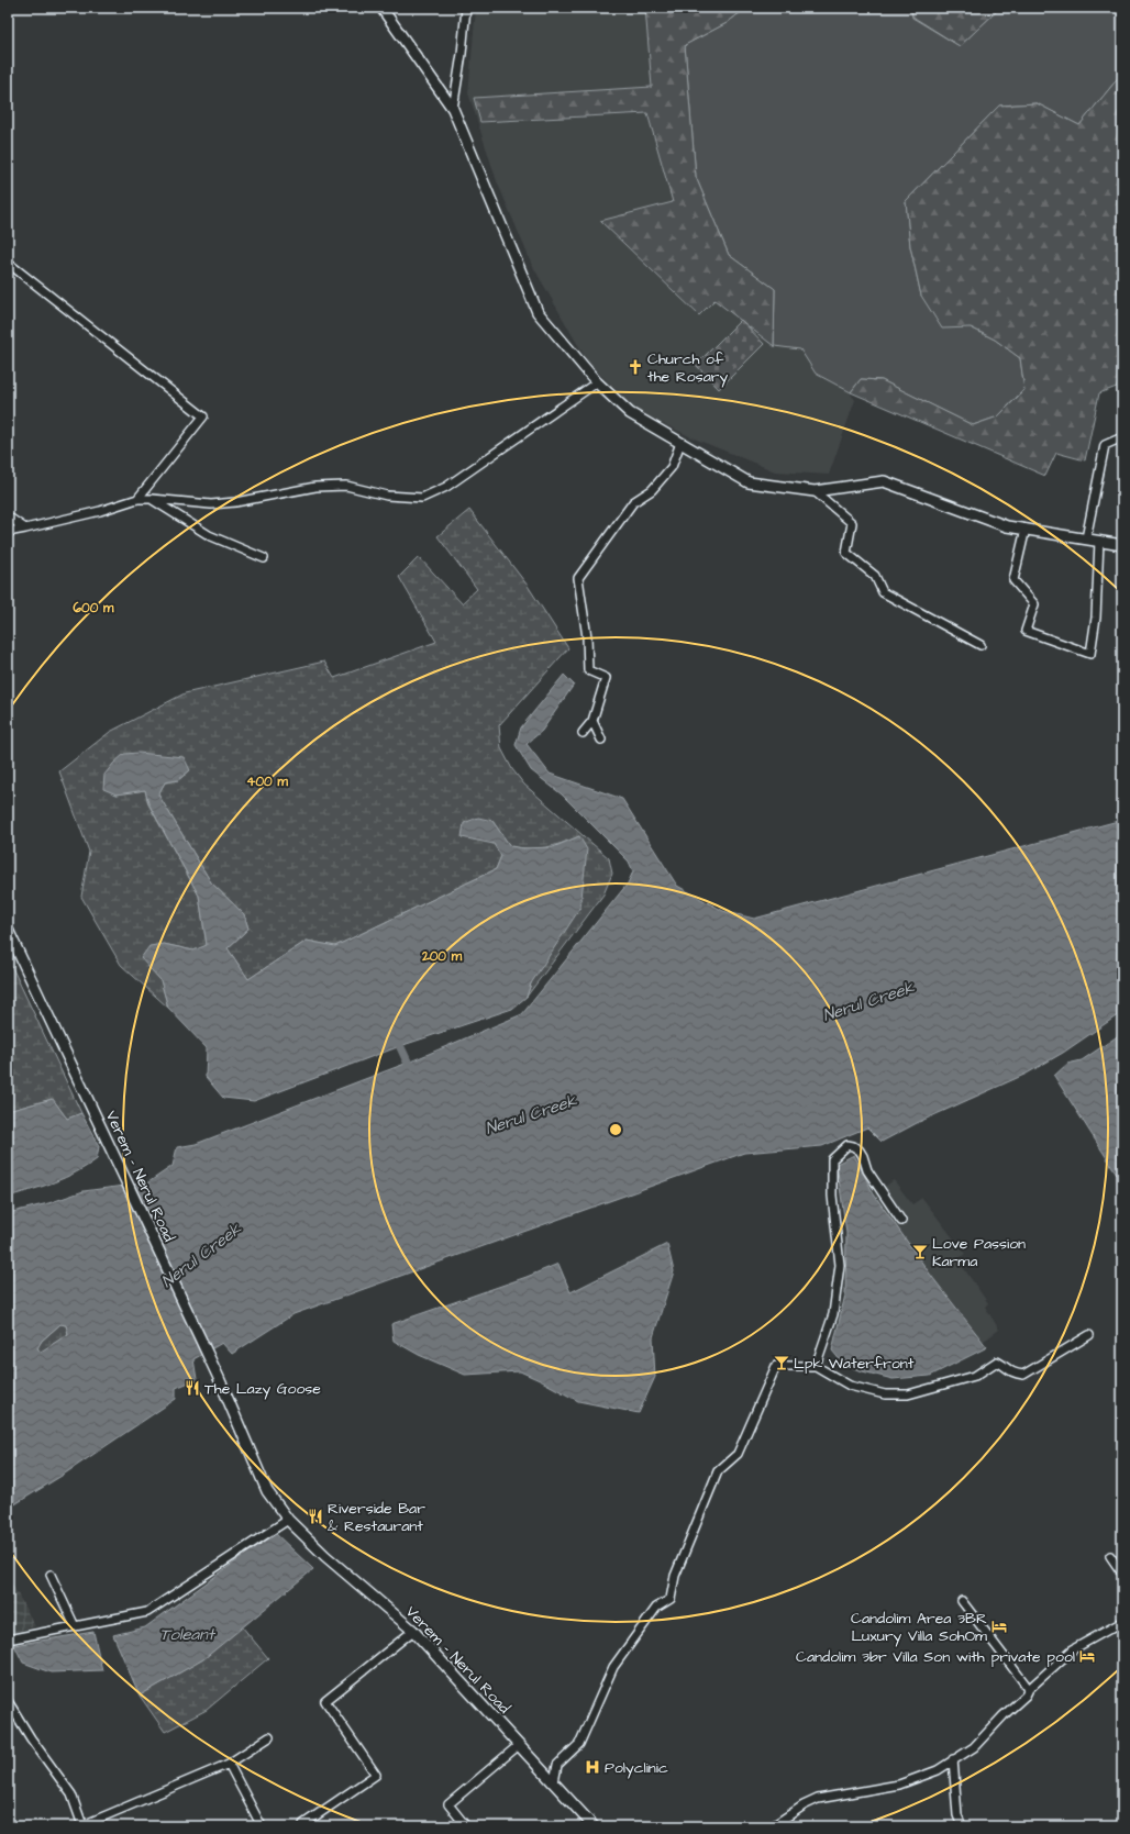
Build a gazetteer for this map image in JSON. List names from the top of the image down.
{
  "streets": {
    "main road": ["Verem - Nerul Road"]
  },
  "water": ["Nerul Creek", "Toleant"],
  "places": {
    "church": ["Church of the Rosary"],
    "bar": ["Love Passion Karma", "Lpk Waterfront"],
    "restaurant": ["The Lazy Goose", "Riverside Bar & Restaurant"],
    "hotel": ["Candolim Area 3BR Luxury Villa SohOm", "Candolim 3br Villa Son with private pool"],
    "hospital": ["Polyclinic"]
  },
  "rings": ["600 m", "400 m", "200 m"]
}
